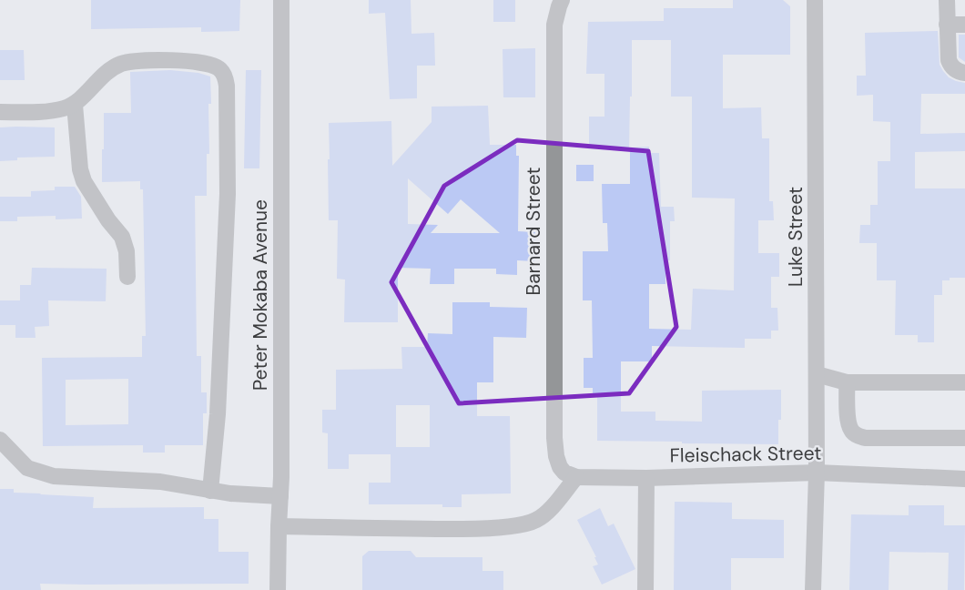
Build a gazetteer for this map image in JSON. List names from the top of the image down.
{
  "streets": {
    "street": [
      "Barnard Street",
      "Luke Street",
      "Peter Mokaba Avenue",
      "Fleischack Street"
    ]
  },
  "crossings": [
    ["Barnard Street", "Fleischack Street"],
    ["Luke Street", "Fleischack Street"]
  ]
}
